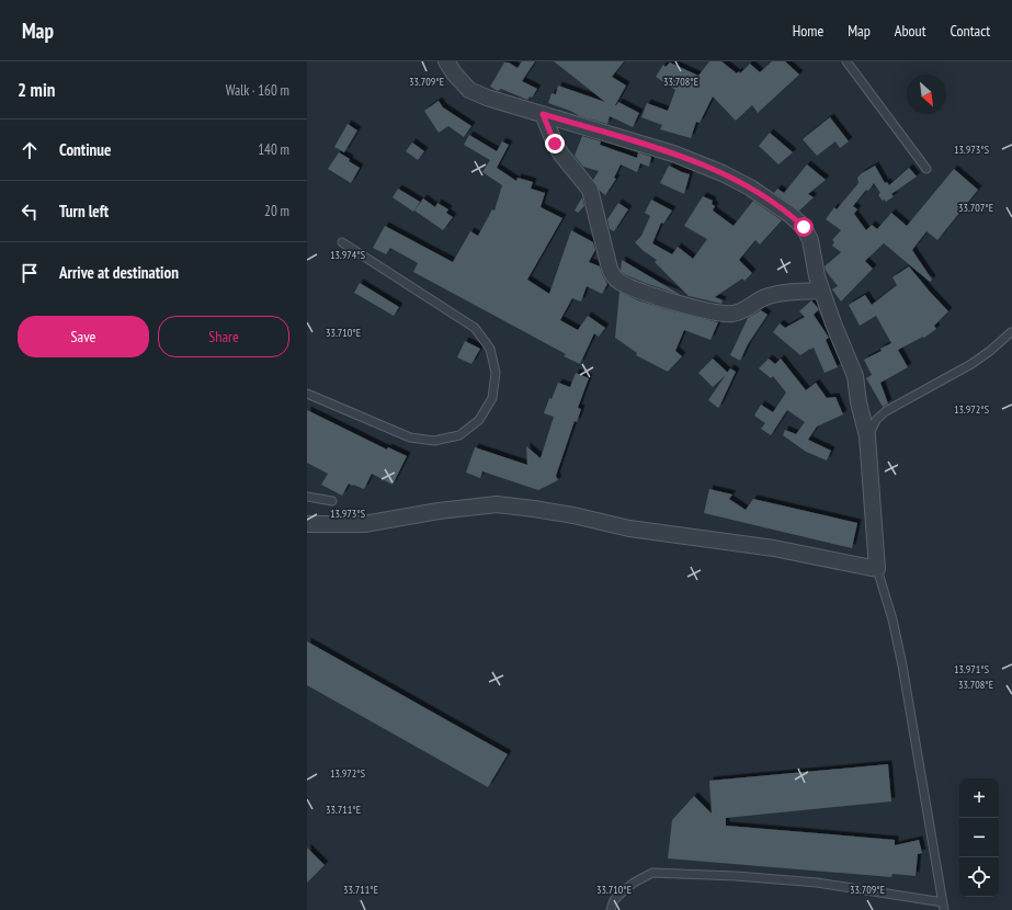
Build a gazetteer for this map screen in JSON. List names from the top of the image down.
{
  "north": "bottom right",
  "page": {
    "header": "Map",
    "nav": [
      "Home",
      "Map",
      "About",
      "Contact"
    ],
    "heading": ["2 min", "Walk · 160 m"],
    "list": [
      ["Continue", "140 m"],
      ["Turn left", "20 m"],
      "Arrive at destination"
    ],
    "buttons": ["Save", "Share"],
    "map_buttons": ["+", "−"]
  },
  "coordinates": [
    "33.709°E",
    "33.708°E",
    "13.973°S",
    "33.707°E",
    "13.974°S",
    "33.710°E",
    "13.972°S",
    "13.971°S",
    "33.711°E"
  ]
}
